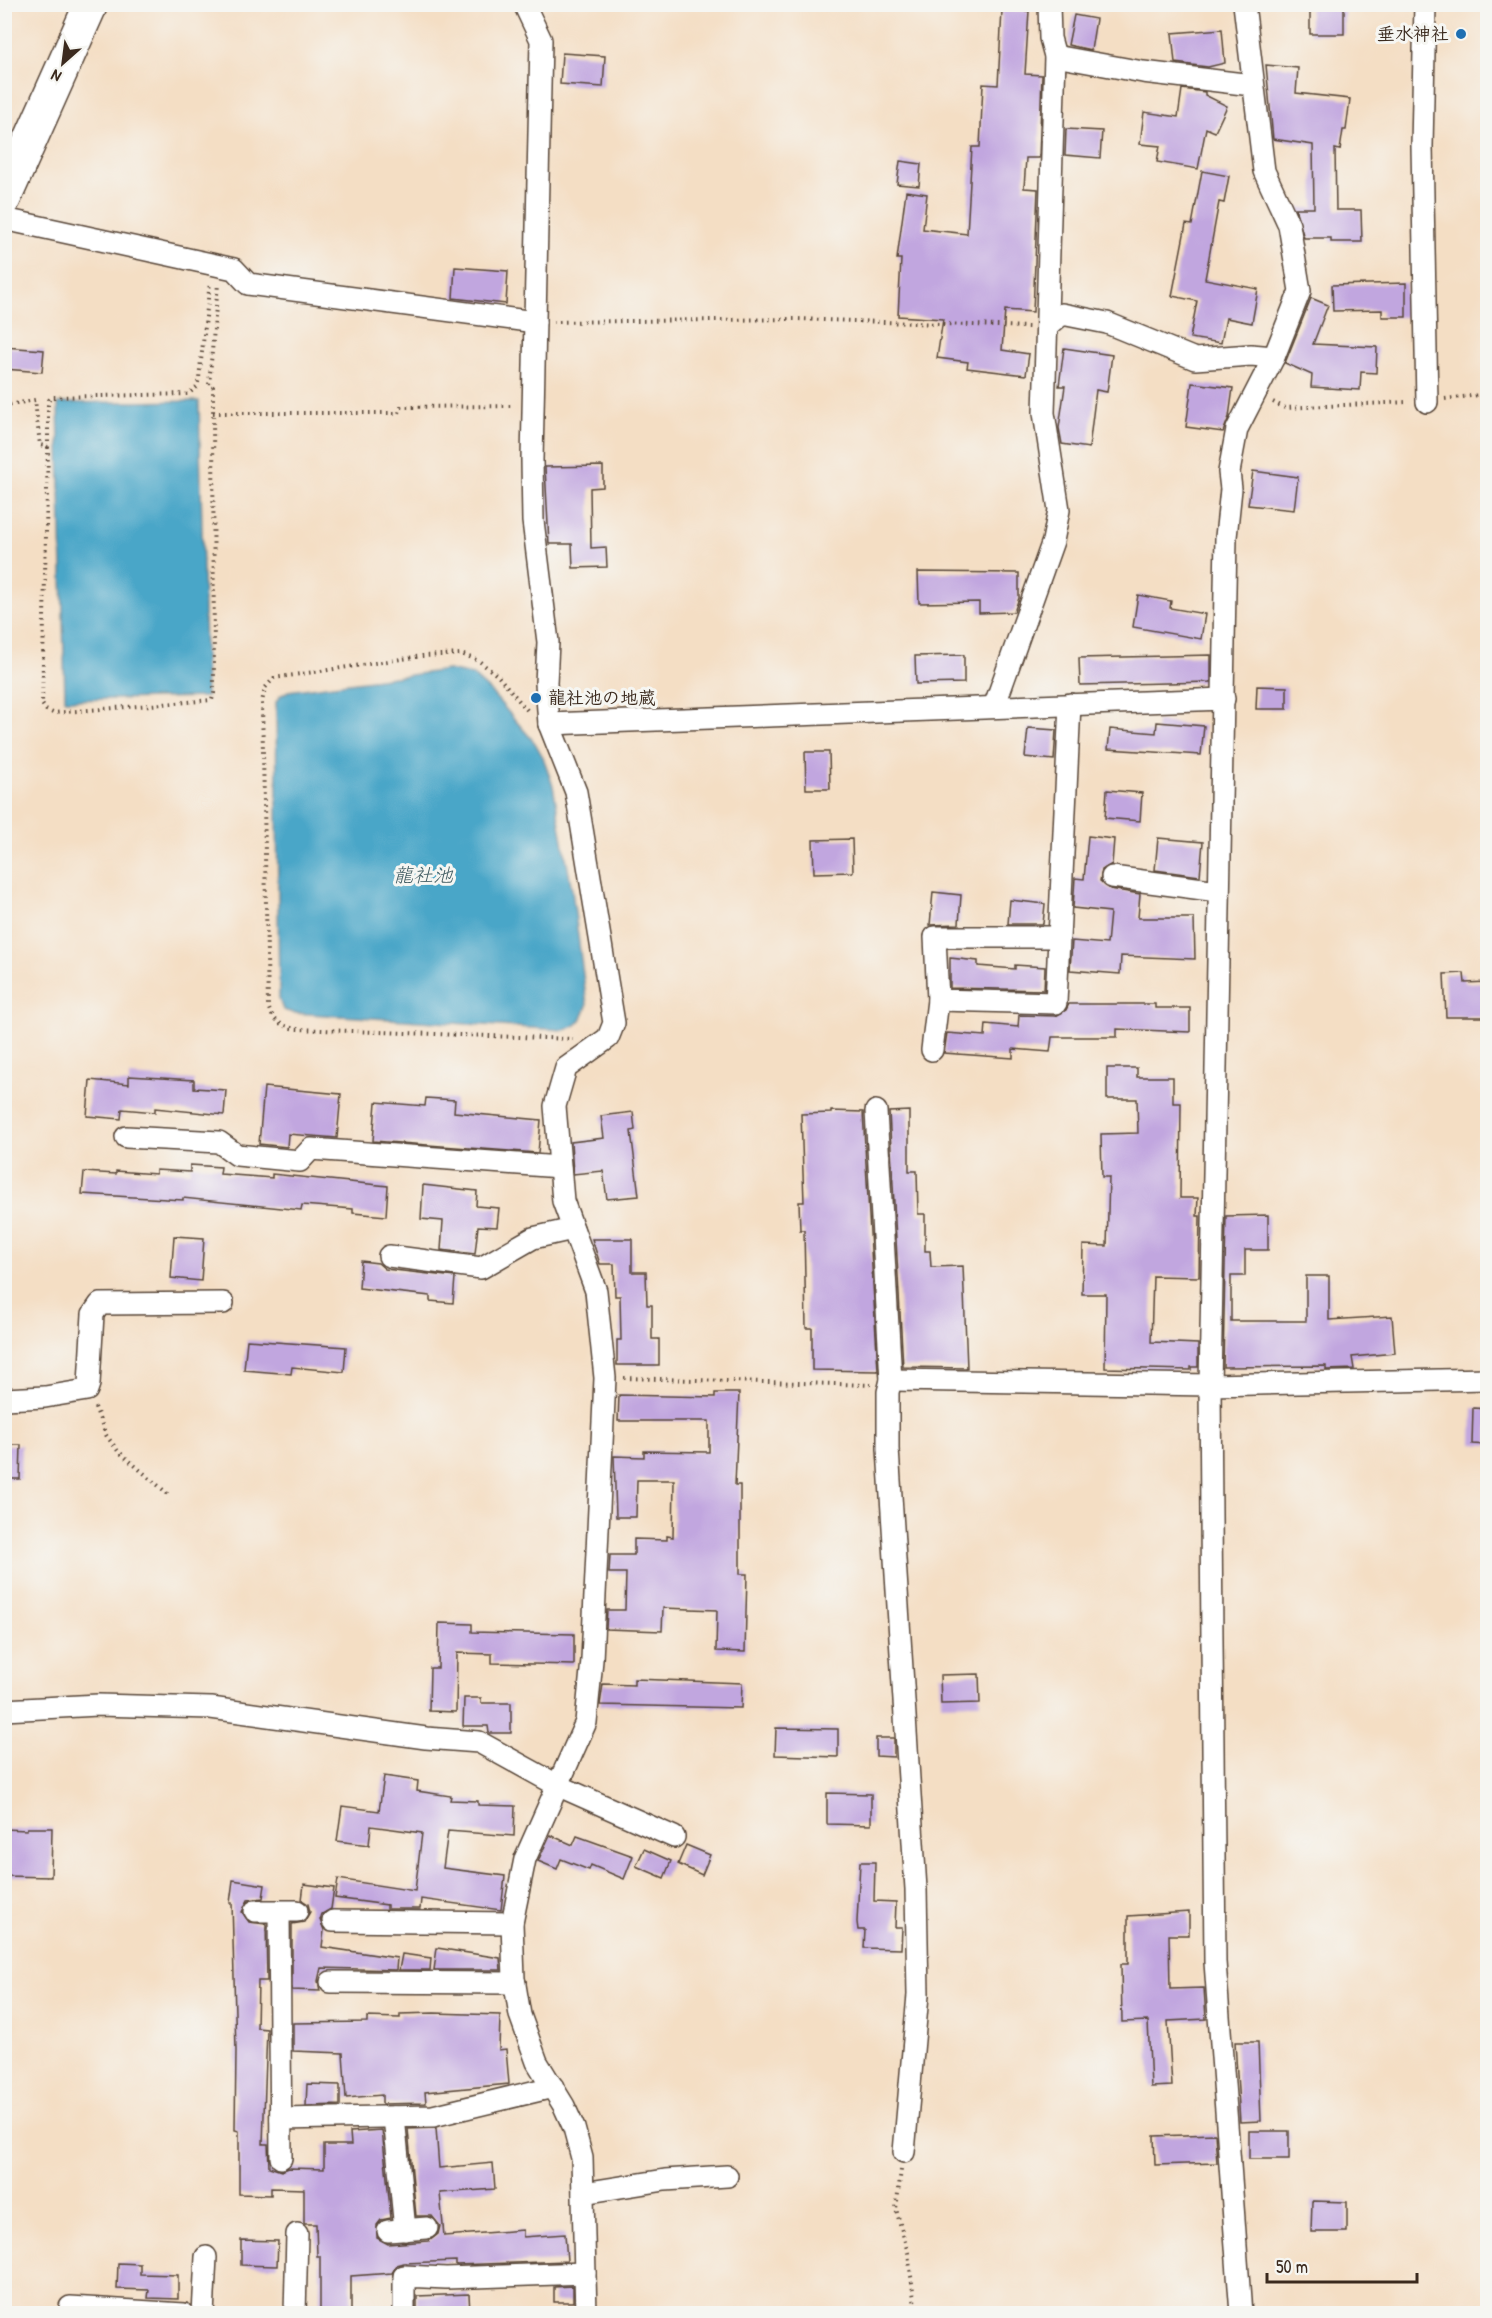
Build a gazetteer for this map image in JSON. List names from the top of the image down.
{
  "water": ["龍社池"],
  "places": ["垂水神社", "龍社池の地蔵"],
  "scale_bar": "50 m",
  "north": "bottom left"
}
